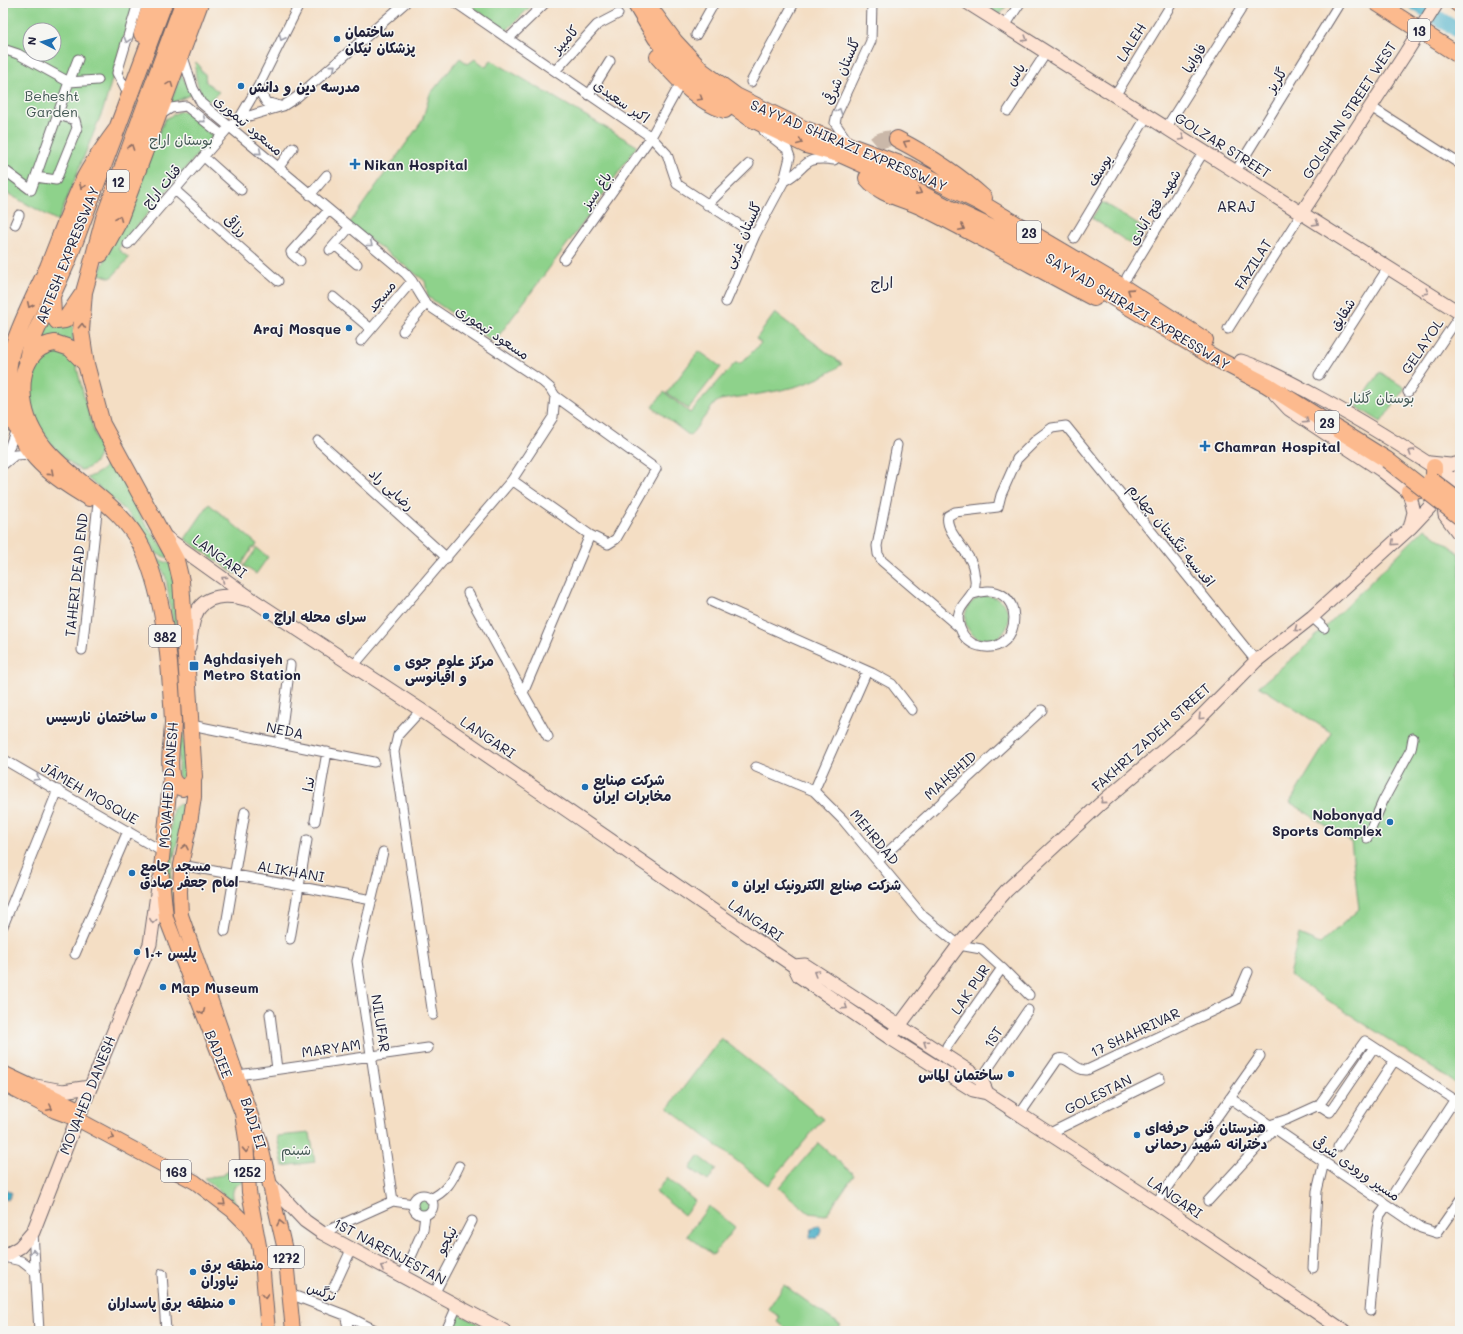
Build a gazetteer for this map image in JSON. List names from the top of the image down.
{
  "streets": {
    "highway": [
      "13",
      "SAYYAD SHIRAZI EXPRESSWAY",
      "12",
      "23",
      "ARTESH EXPRESSWAY",
      "382",
      "MOVAHED DANESH"
    ],
    "main road": [
      "GOLSHAN STREET WEST",
      "GOLZAR STREET",
      "LANGARI",
      "FAKHRI ZADEH STREET",
      "BADIEE",
      "BADI EI",
      "163",
      "1252",
      "1ST NARENJESTAN",
      "1272"
    ],
    "street": [
      "کامبیز",
      "LALEH",
      "فاوانیا",
      "گلستان شرقی",
      "یاس",
      "گلریز",
      "اکبر سعیدی",
      "مسعود تیموری",
      "یوسف",
      "قنات اراج",
      "باغ سبز",
      "شهید فتح آبادی",
      "رزاقی",
      "گلستان غربی",
      "FAZILAT",
      "مسجد",
      "شقایق",
      "GELAYOL",
      "رضایی راد",
      "اقدسیه تنگستان چهارم",
      "TAHERI DEAD END",
      "NEDA",
      "MAHSHID",
      "ندا",
      "JĀMEH MOSQUE",
      "MEHRDAD",
      "ALIKHANI",
      "LAK PUR",
      "NILUFAR",
      "17 SHAHRIVAR",
      "1ST",
      "MARYAM",
      "GOLESTAN",
      "مسیر ورودی شرقی",
      "نیکجو",
      "نرگس"
    ]
  },
  "crossings": [
    ["کامبیز", "اکبر سعیدی"],
    ["LALEH", "GOLZAR STREET"],
    ["فاوانیا", "GOLZAR STREET"],
    ["گلستان شرقی", "SAYYAD SHIRAZI EXPRESSWAY"],
    ["یاس", "GOLZAR STREET"],
    ["گلریز", "GOLZAR STREET"],
    ["اکبر سعیدی", "باغ سبز"],
    ["اکبر سعیدی", "گلستان غربی"],
    ["GOLSHAN STREET WEST", "GOLZAR STREET"],
    ["GOLSHAN STREET WEST", "FAZILAT"],
    ["مسعود تیموری", "قنات اراج"],
    ["مسعود تیموری", "مسجد"],
    ["GOLZAR STREET", "یوسف"],
    ["GOLZAR STREET", "شهید فتح آبادی"],
    ["GOLZAR STREET", "FAZILAT"],
    ["GOLZAR STREET", "شقایق"],
    ["GOLZAR STREET", "GELAYOL"],
    ["قنات اراج", "رزاقی"],
    ["ARTESH EXPRESSWAY", "MOVAHED DANESH"],
    ["اقدسیه تنگستان چهارم", "FAKHRI ZADEH STREET"],
    ["LANGARI", "FAKHRI ZADEH STREET"],
    ["LANGARI", "MOVAHED DANESH"],
    ["LANGARI", "17 SHAHRIVAR"],
    ["LANGARI", "1ST"],
    ["LANGARI", "GOLESTAN"],
    ["NEDA", "ندا"],
    ["NEDA", "MOVAHED DANESH"],
    ["FAKHRI ZADEH STREET", "MEHRDAD"],
    ["FAKHRI ZADEH STREET", "LAK PUR"],
    ["MAHSHID", "MEHRDAD"],
    ["MOVAHED DANESH", "JĀMEH MOSQUE"],
    ["MOVAHED DANESH", "ALIKHANI"],
    ["MOVAHED DANESH", "BADIEE"],
    ["MOVAHED DANESH", "BADI EI"],
    ["MOVAHED DANESH", "163"],
    ["MEHRDAD", "LAK PUR"],
    ["ALIKHANI", "NILUFAR"],
    ["NILUFAR", "MARYAM"],
    ["MARYAM", "BADI EI"],
    ["BADIEE", "163"],
    ["BADIEE", "1272"],
    ["BADI EI", "1ST NARENJESTAN"],
    ["BADI EI", "1272"],
    ["163", "1272"],
    ["نیکجو", "1ST NARENJESTAN"],
    ["1ST NARENJESTAN", "1272"],
    ["1272", "نرگس"]
  ],
  "one_way": [
    "گلستان شرقی",
    "GOLZAR STREET",
    "FAKHRI ZADEH STREET",
    "BADIEE"
  ],
  "districts": ["ARAJ", "اراج"],
  "parks": [
    "Behesht Garden",
    "بوستان اراج",
    "بوستان گلنار",
    "شبنم"
  ],
  "places": {
    "other": [
      "ساختمان پزشکان نیکان",
      "مدرسه دین و دانش",
      "Araj Mosque",
      "سرای محله اراج",
      "مرکز علوم جوی و اقیانوسی",
      "ساختمان نارسیس",
      "شرکت صنایع مخابرات ایران",
      "Nobonyad Sports Complex",
      "مسجد جامع امام جعفر صادق",
      "شرکت صنایع الکترونیک ایران",
      "پلیس +۱۰",
      "Map Museum",
      "ساختمان الماس",
      "هنرستان فنی حرفه‌ای دخترانه شهید رحمانی",
      "منطقه برق نیاوران",
      "منطقه برق پاسداران"
    ],
    "health": ["Nikan Hospital", "Chamran Hospital"],
    "transit": ["Aghdasiyeh Metro Station"]
  },
  "north": "left"
}
